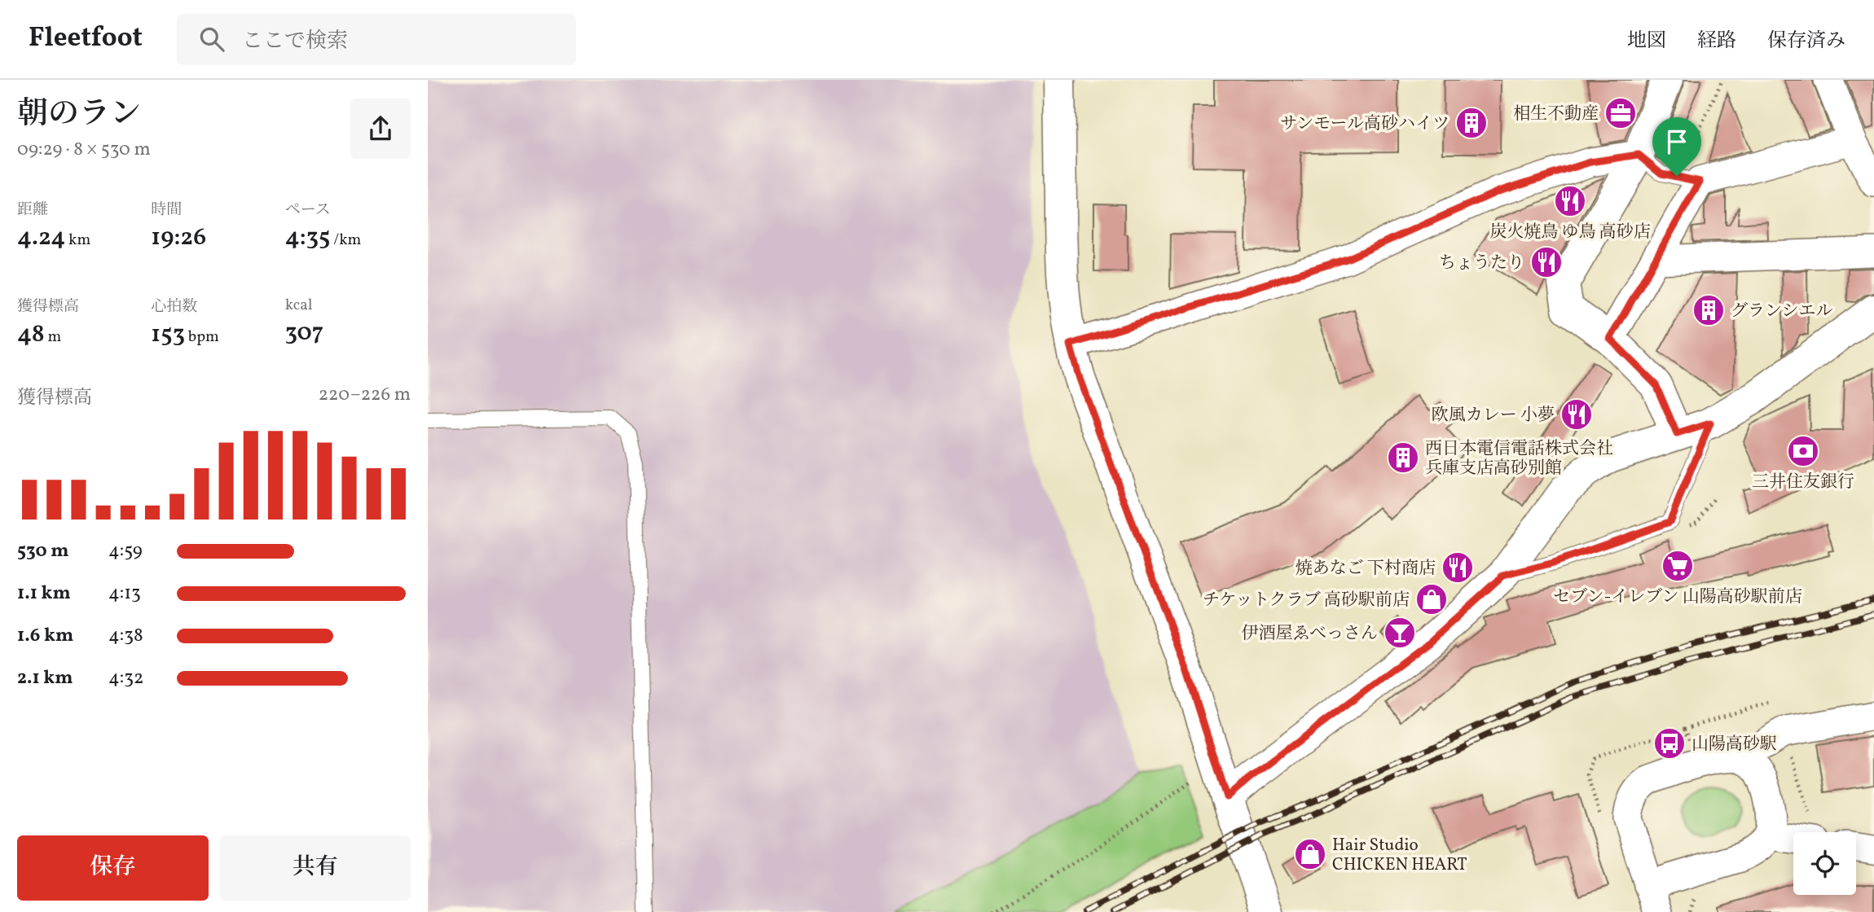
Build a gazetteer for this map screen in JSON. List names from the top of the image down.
{
  "places": {
    "office": ["相生不動産"],
    "building": ["サンモール高砂ハイツ", "グランシエル", "西日本電信電話株式会社 兵庫支店高砂別館"],
    "restaurant": [
      "炭火焼鳥 ゆ鳥 高砂店",
      "ちょうたり",
      "欧風カレー 小夢",
      "焼あなご 下村商店"
    ],
    "bank": ["三井住友銀行"],
    "supermarket": ["セブン-イレブン 山陽高砂駅前店"],
    "shop": ["チケットクラブ 高砂駅前店", "Hair Studio CHICKEN HEART"],
    "bar": ["伊酒屋ゑべっさん"],
    "bus stop": ["山陽高砂駅"]
  },
  "page": {
    "header": "Fleetfoot",
    "search": "ここで検索",
    "nav": ["地図", "経路", "保存済み"],
    "heading": ["朝のラン", "09:29 · 8 × 530 m"],
    "stats": [
      ["距離", "4.24 km"],
      ["時間", "19:26"],
      ["ペース", "4:35 /km"],
      ["獲得標高", "48 m"],
      ["心拍数", "153 bpm"],
      ["kcal", "307"]
    ],
    "chart": ["獲得標高", "220–226 m"],
    "list": [
      {
        "name": "530 m",
        "note": "4:59"
      },
      {
        "name": "1.1 km",
        "note": "4:13"
      },
      {
        "name": "1.6 km",
        "note": "4:38"
      },
      {
        "name": "2.1 km",
        "note": "4:32"
      }
    ],
    "buttons": ["保存", "共有"]
  }
}
